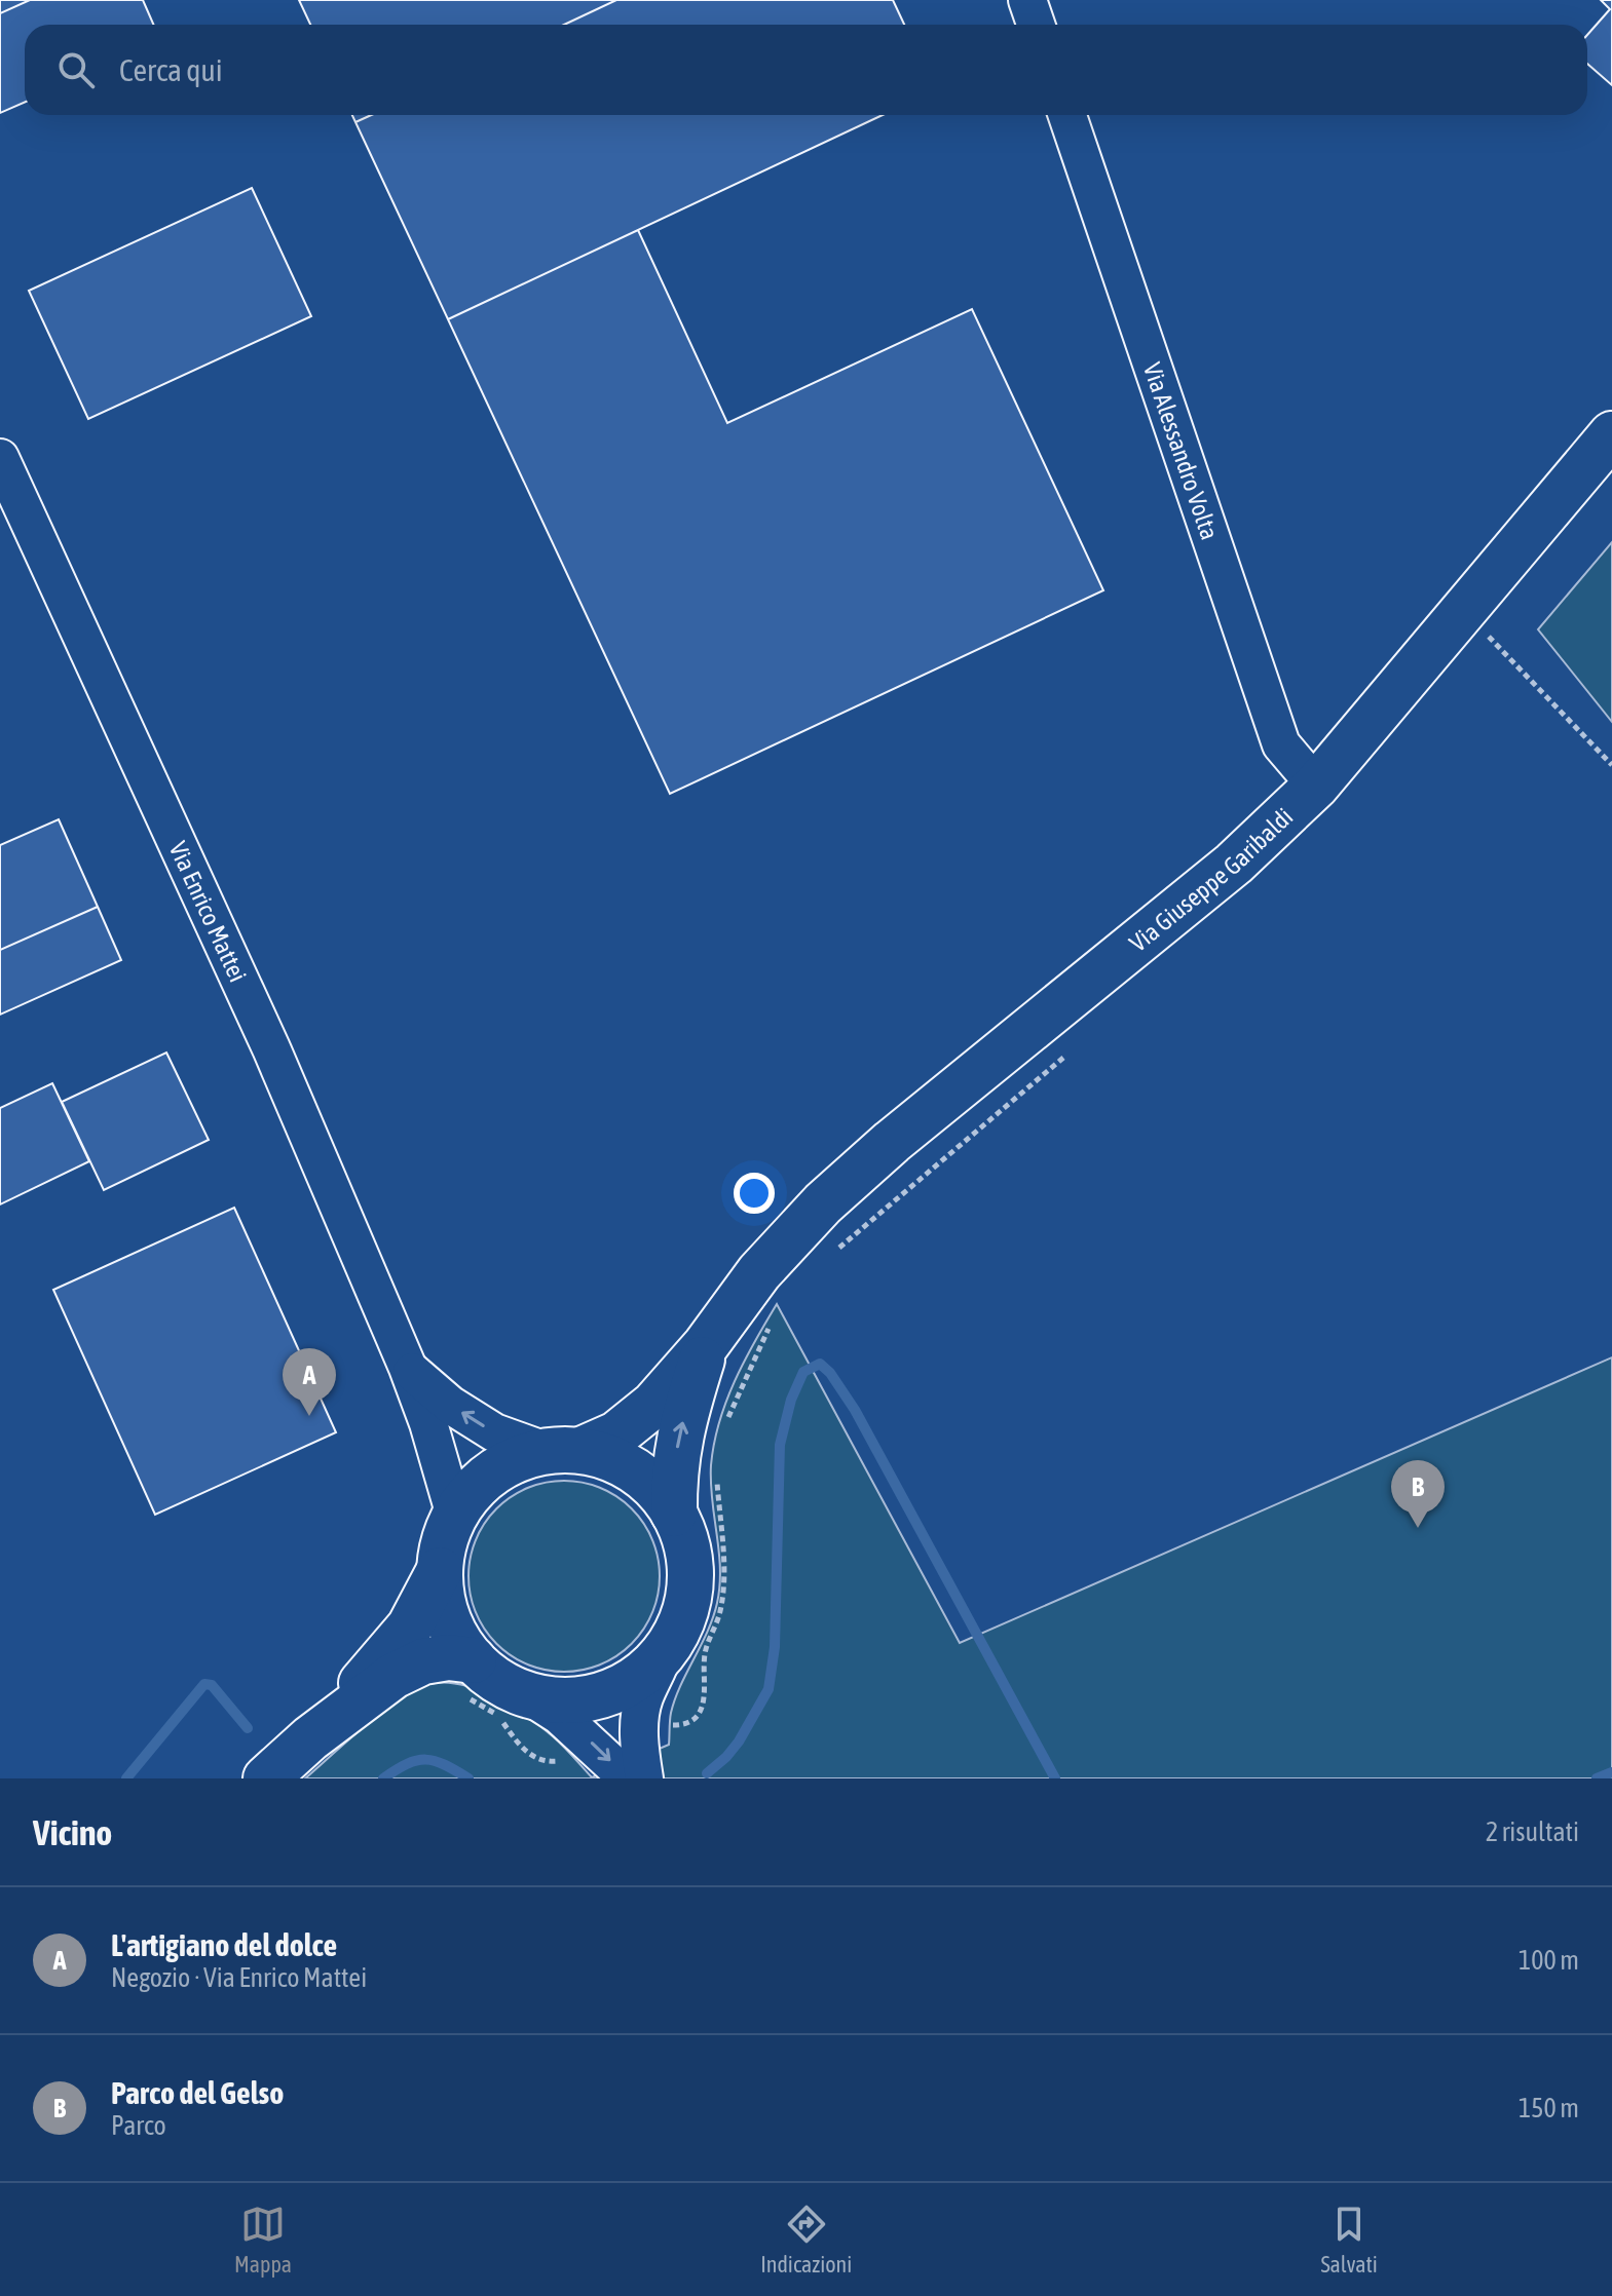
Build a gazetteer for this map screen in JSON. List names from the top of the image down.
{
  "streets": {
    "main road": ["Via Giuseppe Garibaldi"],
    "street": ["Via Alessandro Volta", "Via Enrico Mattei"]
  },
  "crossings": [
    ["Via Alessandro Volta", "Via Giuseppe Garibaldi"]
  ],
  "page": {
    "search": "Cerca qui",
    "pins": ["A", "B"],
    "heading": ["Vicino", "2 risultati"],
    "list": [
      {
        "mark": "A",
        "name": "L'artigiano del dolce",
        "note": "Negozio · Via Enrico Mattei",
        "value": "100 m"
      },
      {
        "mark": "B",
        "name": "Parco del Gelso",
        "note": "Parco",
        "value": "150 m"
      }
    ],
    "nav": ["Mappa", "Indicazioni", "Salvati"]
  }
}
